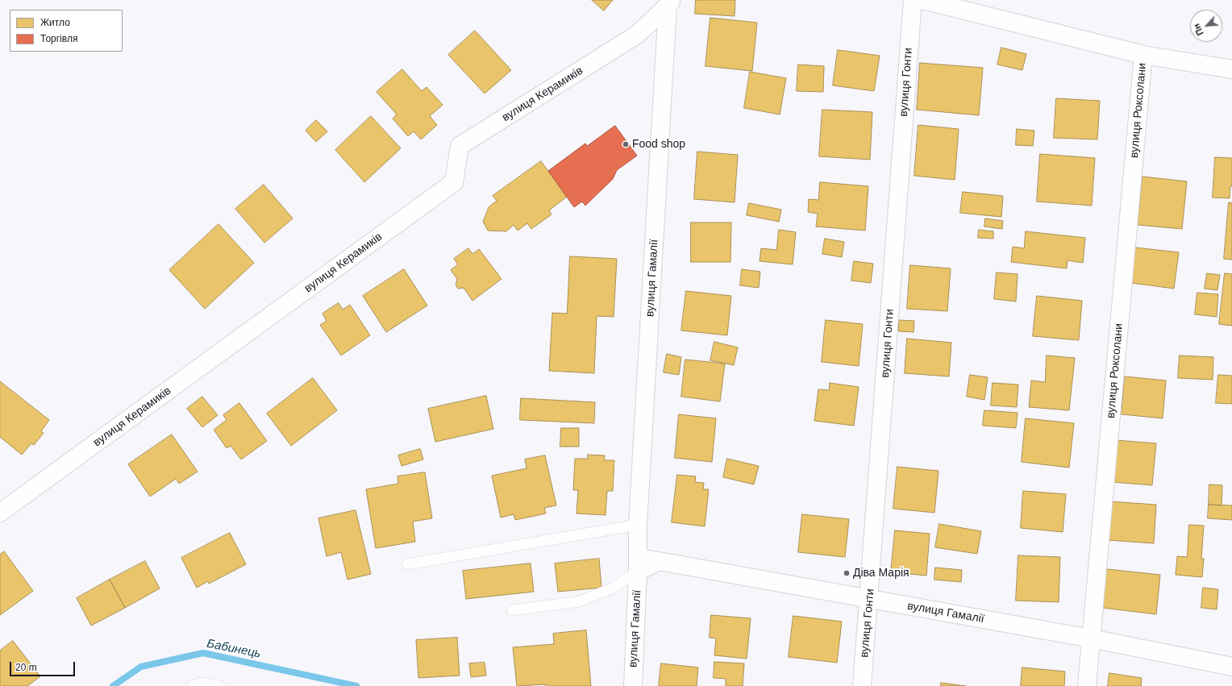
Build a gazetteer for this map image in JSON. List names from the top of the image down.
{
  "streets": {
    "street": [
      "вулиця Гонти",
      "вулиця Керамиків",
      "вулиця Роксолани",
      "вулиця Гамалії"
    ]
  },
  "crossings": [
    ["вулиця Гонти", "вулиця Гамалії"],
    ["вулиця Керамиків", "вулиця Гамалії"],
    ["вулиця Роксолани", "вулиця Гамалії"]
  ],
  "water": ["Бабинець"],
  "places": ["Food shop", "Діва Марія"],
  "legend": ["Житло", "Торгівля"],
  "scale_bar": "20 m",
  "north": "bottom left"
}
